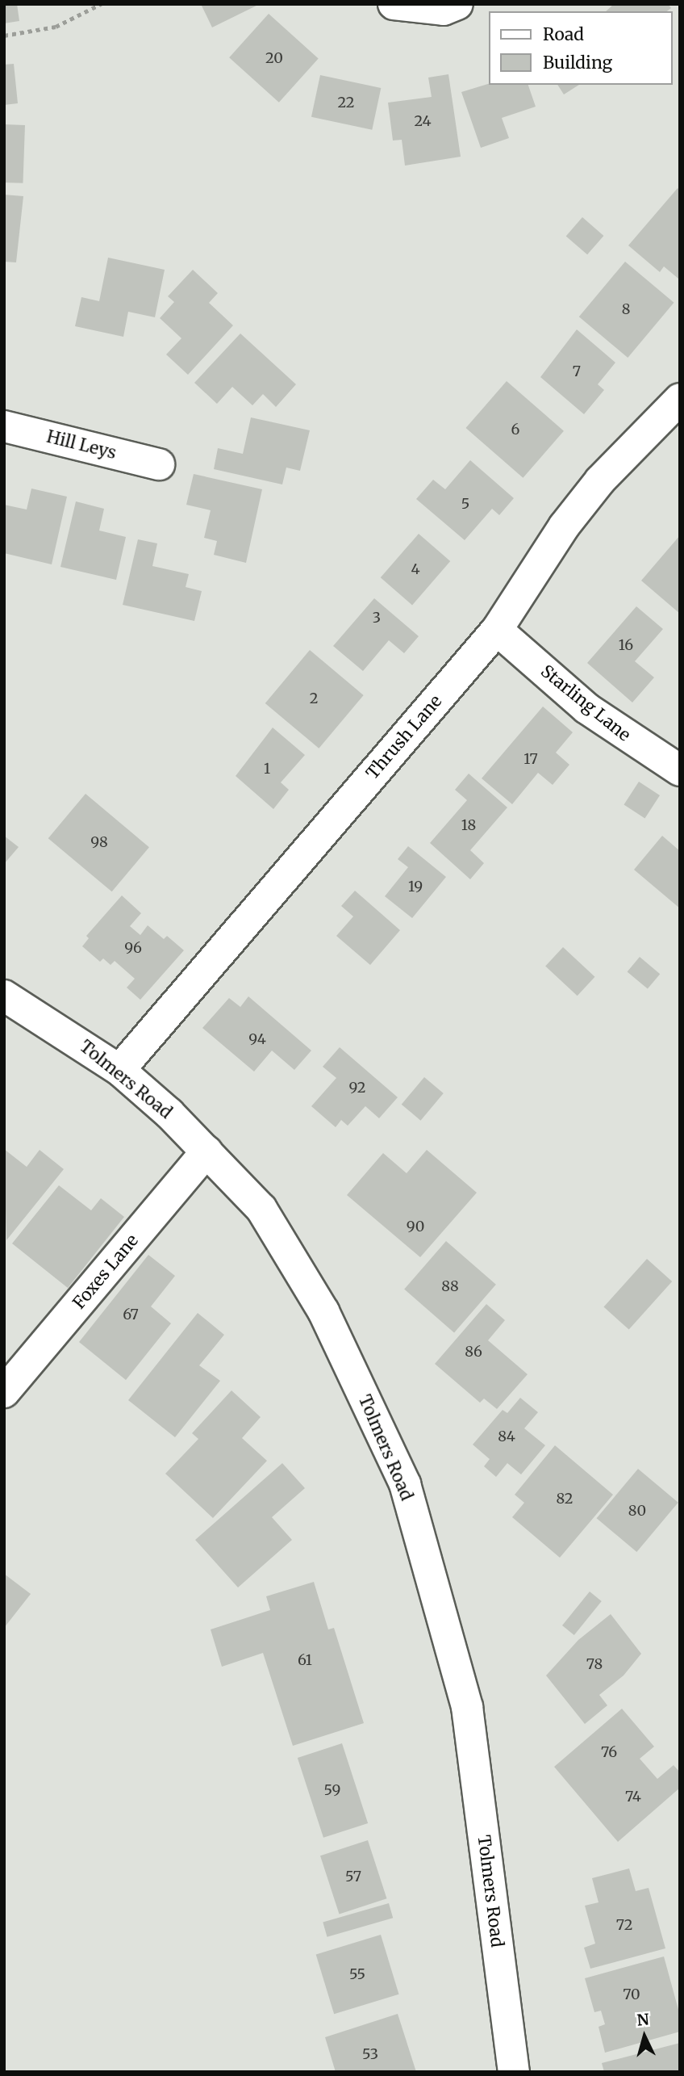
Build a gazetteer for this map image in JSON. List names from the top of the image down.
{
  "streets": {
    "street": [
      "Hill Leys",
      "Starling Lane",
      "Thrush Lane",
      "Tolmers Road",
      "Foxes Lane"
    ]
  },
  "crossings": [
    ["Starling Lane", "Thrush Lane"],
    ["Thrush Lane", "Tolmers Road"],
    ["Tolmers Road", "Foxes Lane"]
  ],
  "house_numbers": [
    "20",
    "22",
    "24",
    "8",
    "7",
    "6",
    "5",
    "4",
    "3",
    "16",
    "2",
    "17",
    "1",
    "18",
    "98",
    "19",
    "96",
    "94",
    "92",
    "90",
    "88",
    "67",
    "86",
    "84",
    "82",
    "80",
    "61",
    "78",
    "76",
    "59",
    "74",
    "57",
    "72",
    "55",
    "70",
    "53"
  ],
  "legend": ["Road", "Building"],
  "north": "top"
}
